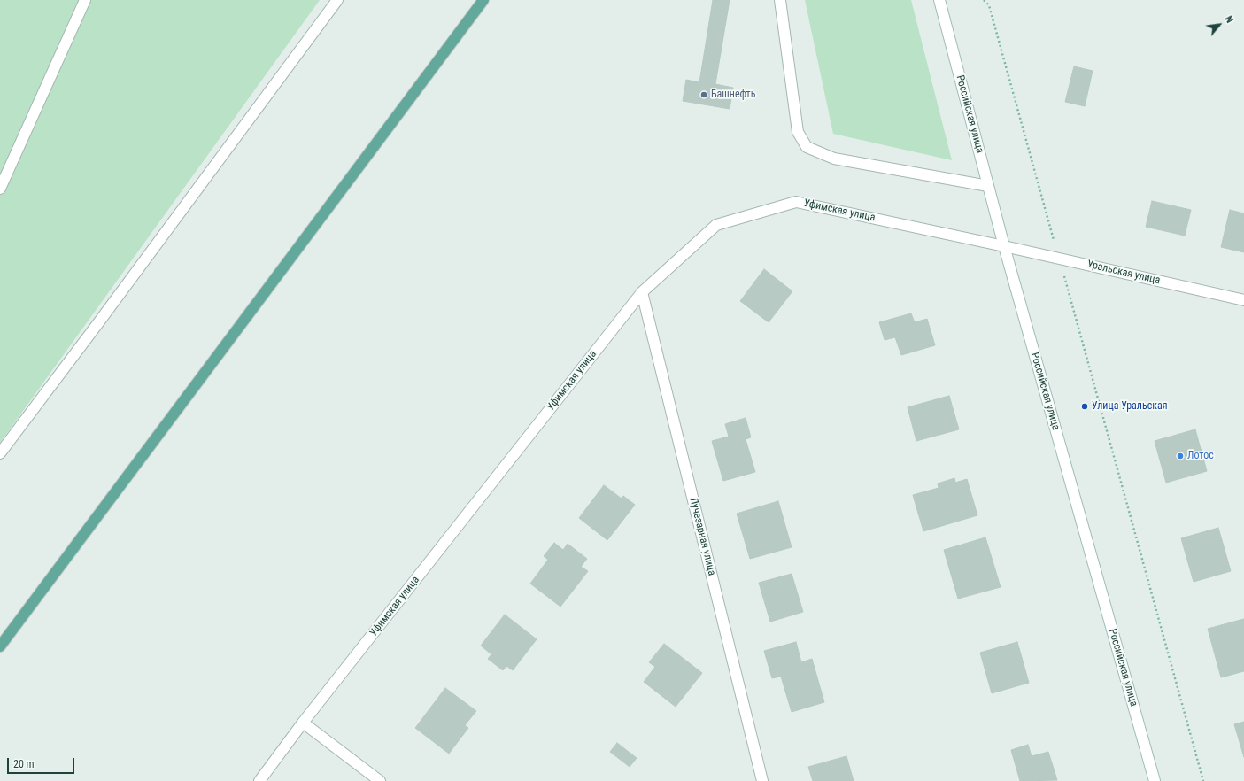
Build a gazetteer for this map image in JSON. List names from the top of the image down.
{
  "streets": {
    "street": [
      "Российская улица",
      "Уфимская улица",
      "Уральская улица",
      "Лучезарная улица"
    ]
  },
  "crossings": [
    ["Российская улица", "Уфимская улица"],
    ["Российская улица", "Уральская улица"],
    ["Уфимская улица", "Уральская улица"],
    ["Уфимская улица", "Лучезарная улица"]
  ],
  "places": ["Башнефть", "Улица Уральская", "Лотос"],
  "scale_bar": "20 m",
  "north": "top right"
}
